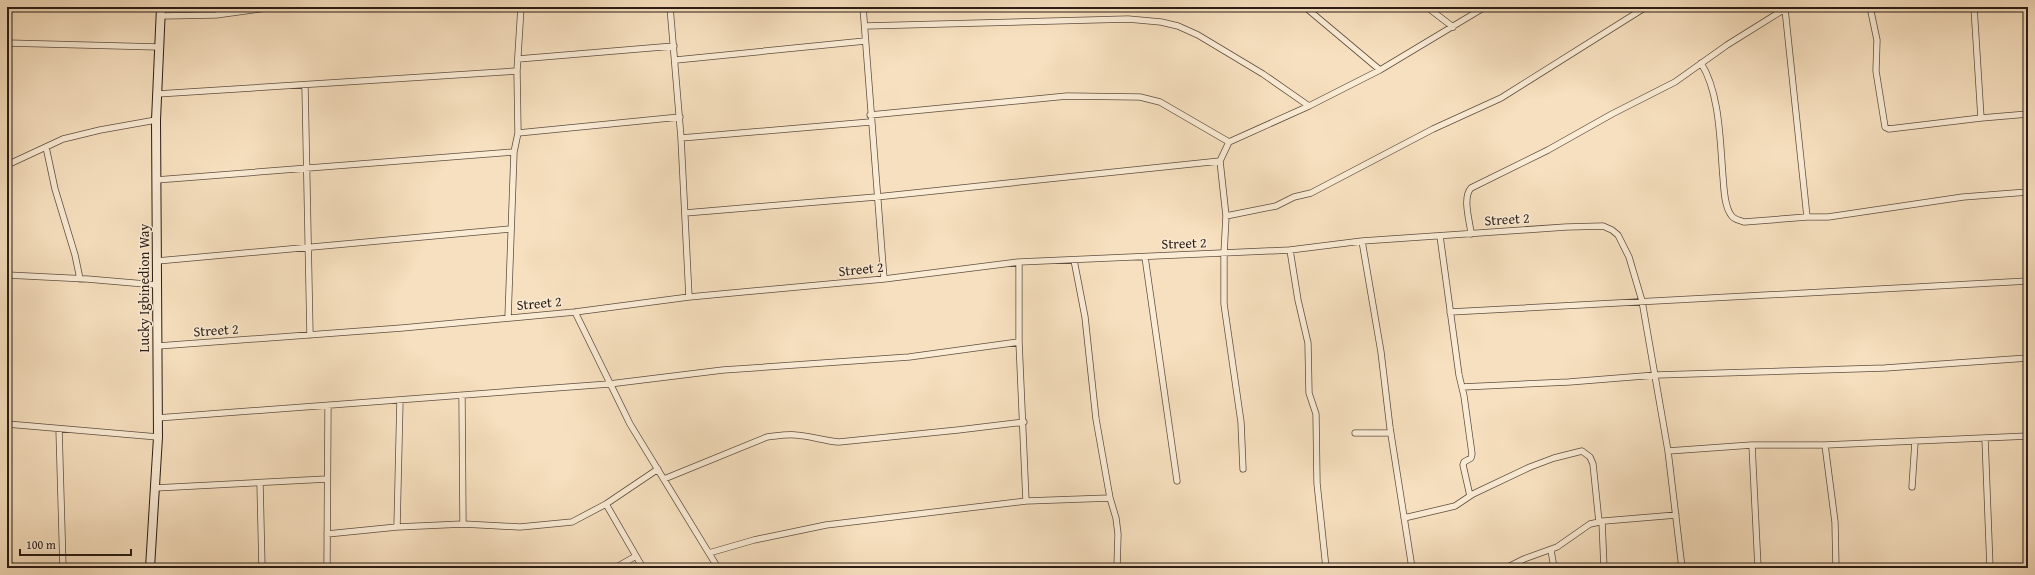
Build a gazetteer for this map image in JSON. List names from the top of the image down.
{
  "streets": {
    "street": ["Street 2", "Lucky Igbinedion Way"]
  },
  "crossings": [
    ["Street 2", "Lucky Igbinedion Way"]
  ],
  "scale_bar": "100 m"
}
